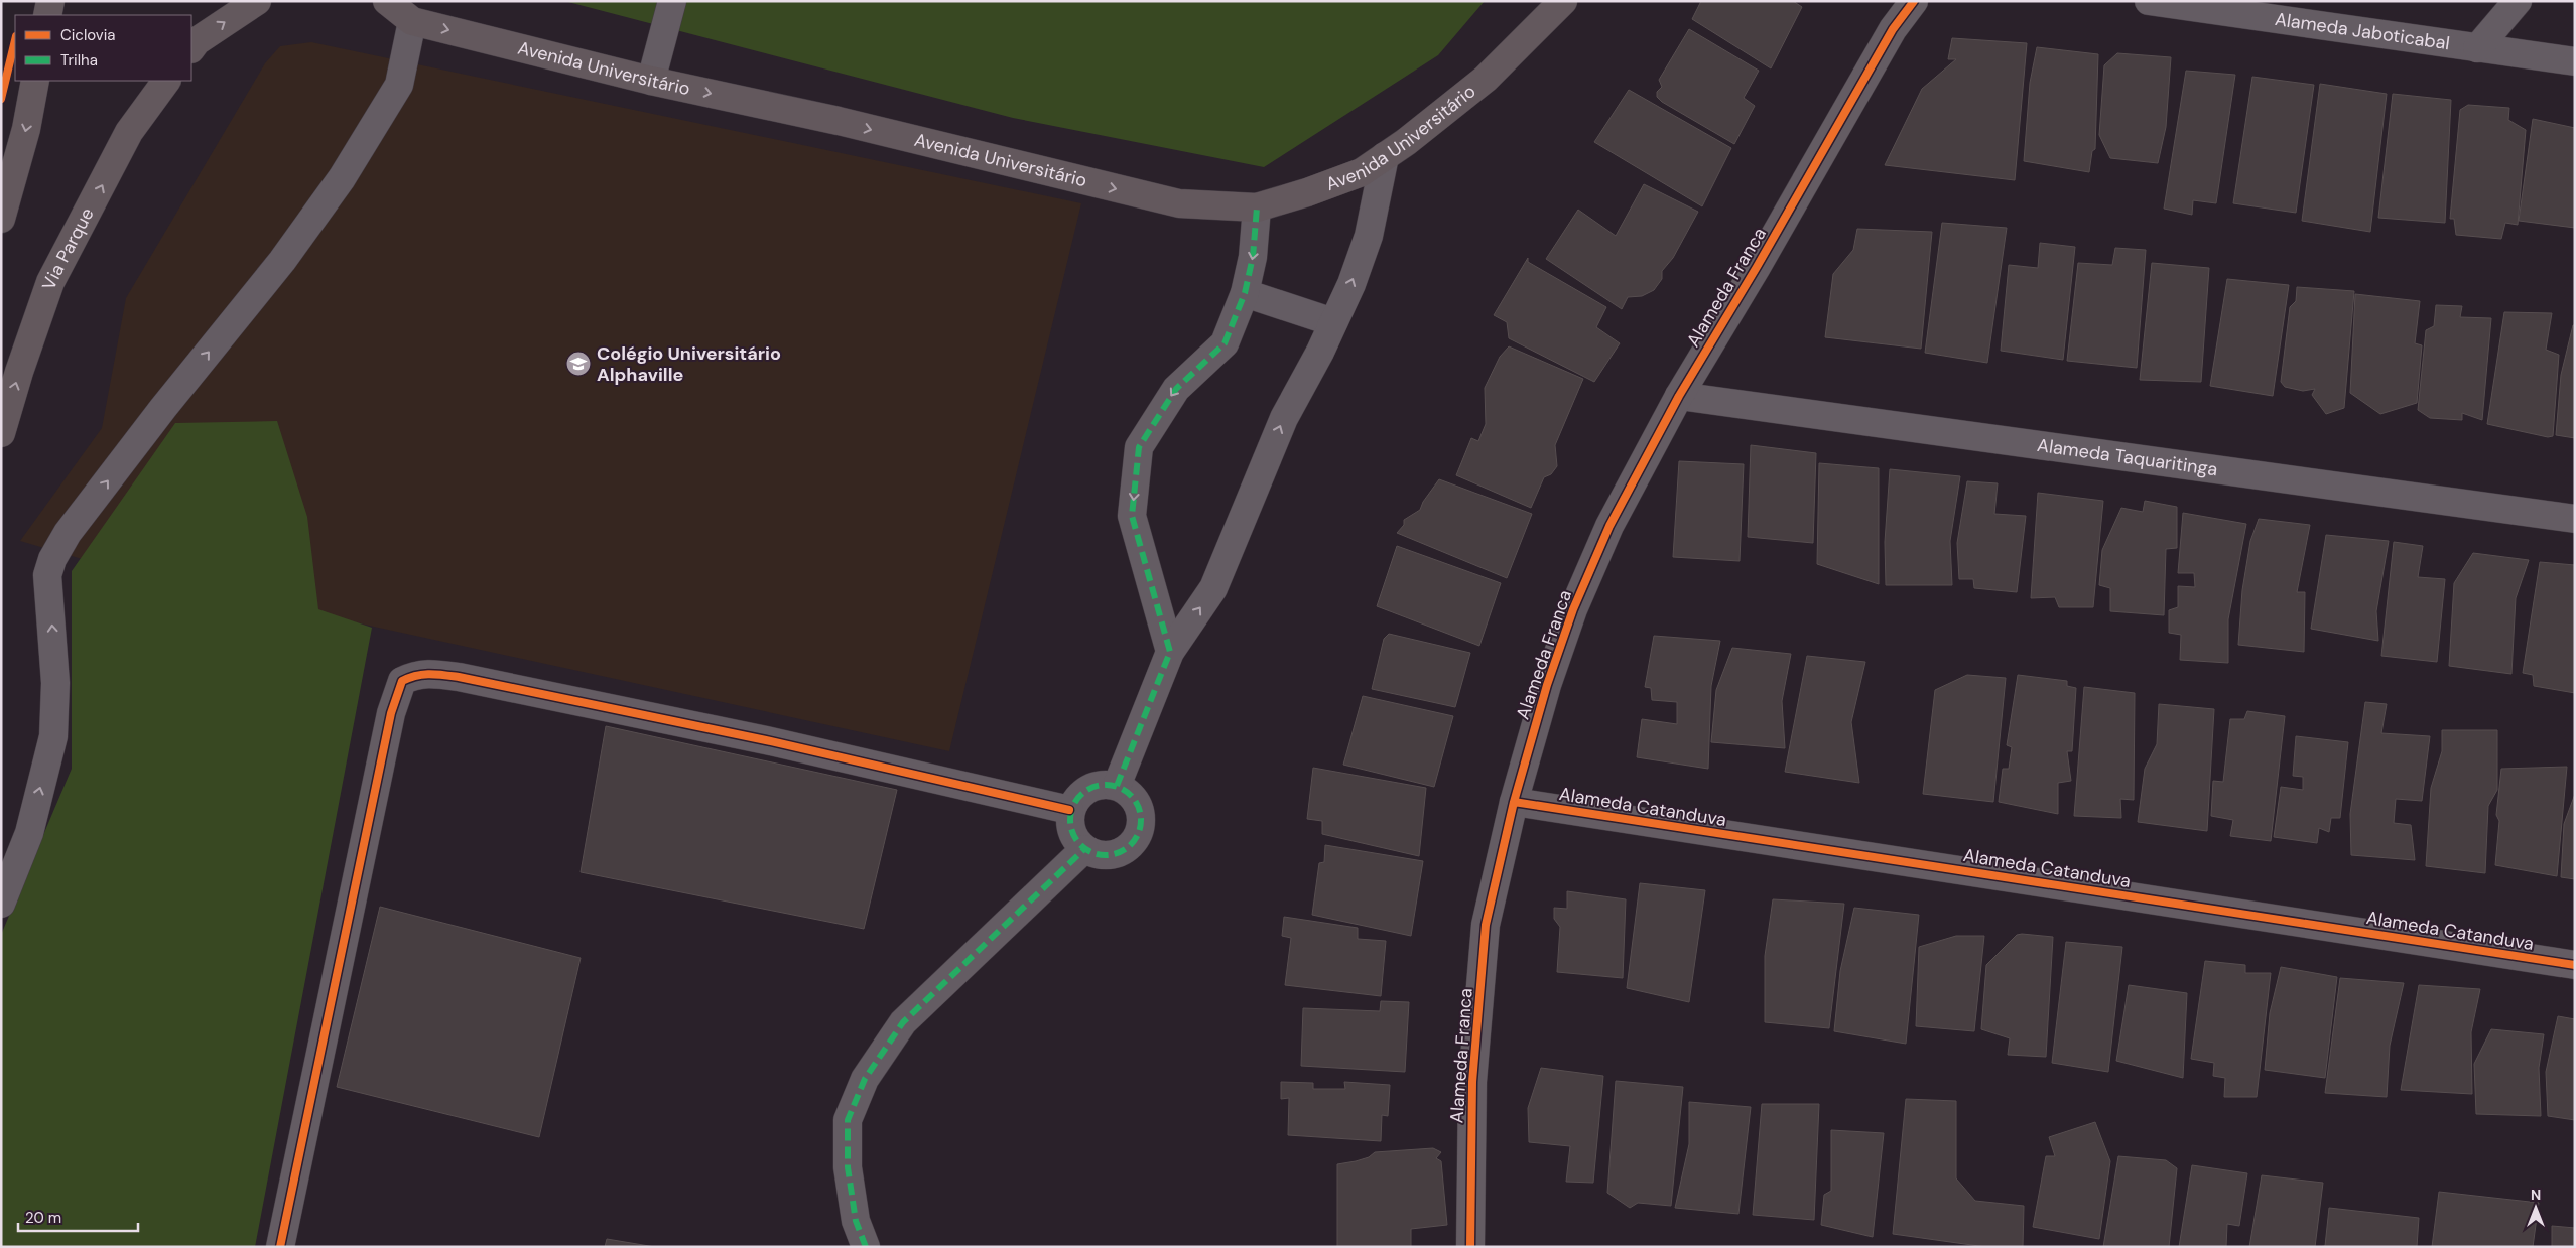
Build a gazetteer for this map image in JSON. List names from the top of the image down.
{
  "streets": {
    "main road": ["Avenida Universitário", "Via Parque"],
    "street": [
      "Alameda Jaboticabal",
      "Alameda Franca",
      "Alameda Taquaritinga",
      "Alameda Catanduva"
    ]
  },
  "crossings": [
    ["Alameda Franca", "Alameda Taquaritinga"],
    ["Alameda Franca", "Alameda Catanduva"]
  ],
  "one_way": ["Avenida Universitário"],
  "places": {
    "school or university": ["Colégio Universitário Alphaville"]
  },
  "legend": ["Ciclovia", "Trilha"],
  "scale_bar": "20 m",
  "north": "top"
}
